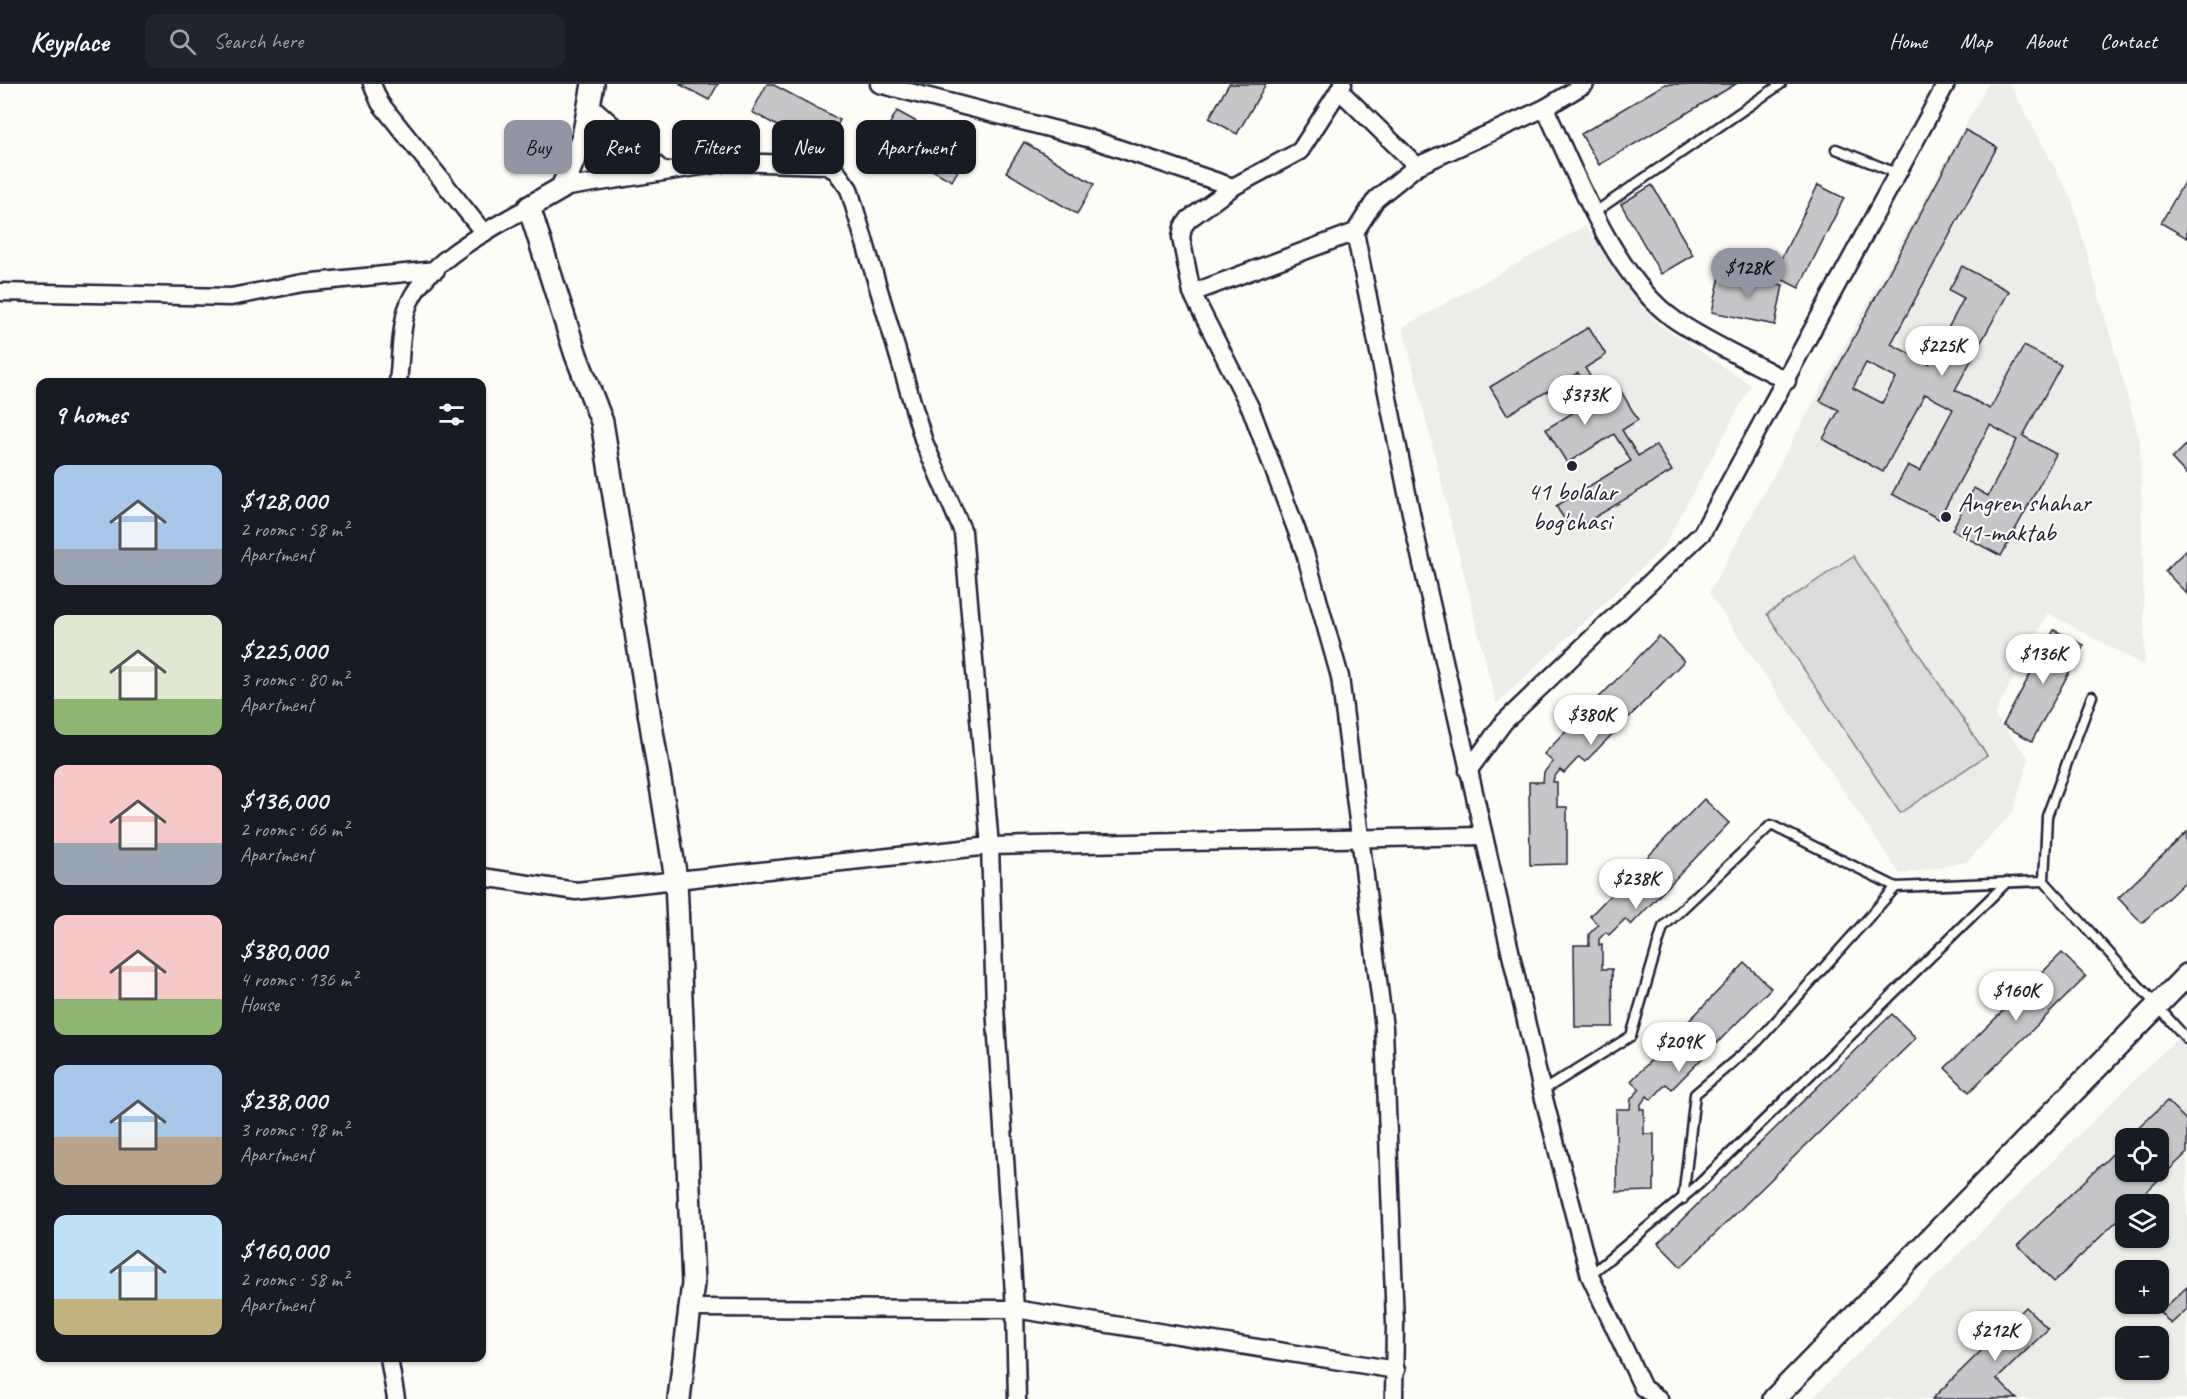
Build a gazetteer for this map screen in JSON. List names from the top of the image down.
{
  "places": ["41 bolalar bog'chasi", "Angren shahar 41-maktab"],
  "page": {
    "header": "Keyplace",
    "search": "Search here",
    "nav": [
      "Home",
      "Map",
      "About",
      "Contact"
    ],
    "chip": [
      "Buy",
      "Rent",
      "Filters",
      "New",
      "Apartment"
    ],
    "price": [
      "$128K",
      "$225K",
      "$373K",
      "$136K",
      "$380K",
      "$238K",
      "$160K",
      "$209K",
      "$212K"
    ],
    "heading": "9 homes",
    "list": [
      {
        "name": "$128,000",
        "note": "2 rooms · 58 m² · Apartment"
      },
      {
        "name": "$225,000",
        "note": "3 rooms · 80 m² · Apartment"
      },
      {
        "name": "$136,000",
        "note": "2 rooms · 66 m² · Apartment"
      },
      {
        "name": "$380,000",
        "note": "4 rooms · 136 m² · House"
      },
      {
        "name": "$238,000",
        "note": "3 rooms · 98 m² · Apartment"
      },
      {
        "name": "$160,000",
        "note": "2 rooms · 58 m² · Apartment"
      }
    ],
    "map_buttons": ["+", "−"]
  }
}
